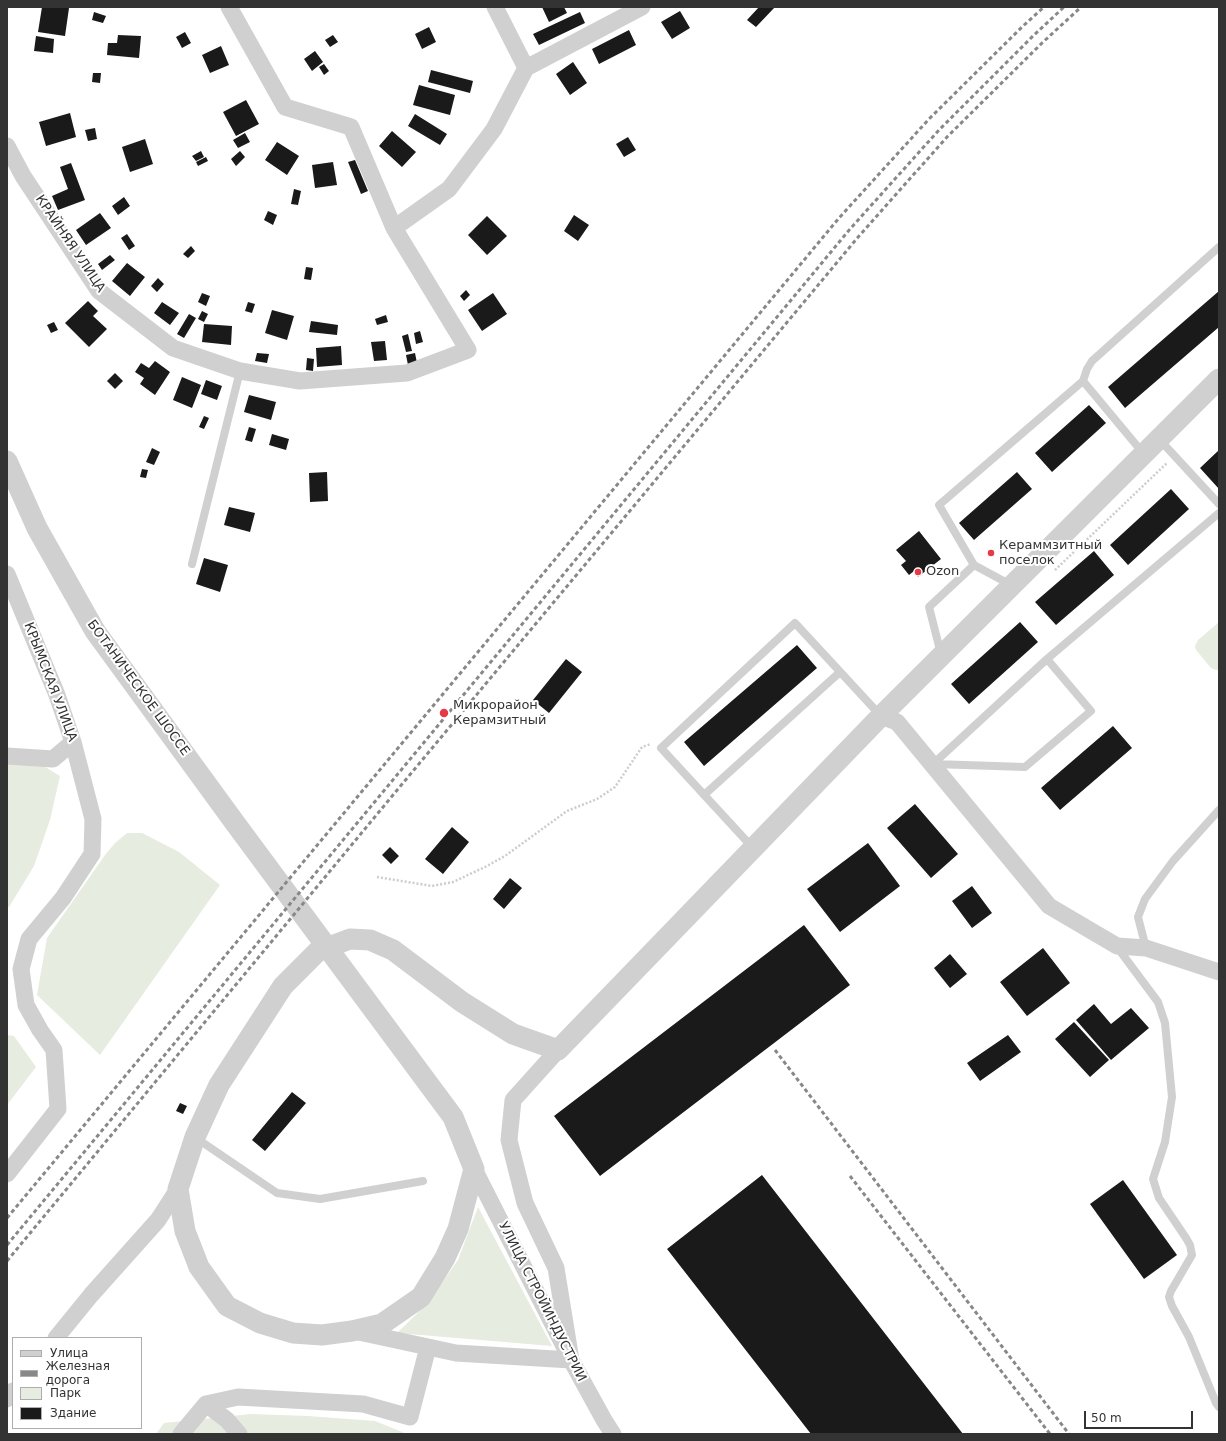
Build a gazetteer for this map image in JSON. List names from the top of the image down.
{
  "streets": {
    "street": [
      "КРАЙНЯЯ УЛИЦА",
      "КРЫМСКАЯ УЛИЦА",
      "БОТАНИЧЕСКОЕ ШОССЕ",
      "УЛИЦА СТРОЙИНДУСТРИИ"
    ]
  },
  "crossings": [
    ["БОТАНИЧЕСКОЕ ШОССЕ", "УЛИЦА СТРОЙИНДУСТРИИ"]
  ],
  "places": ["Кераммзитный поселок", "Ozon", "Микрорайон Керамзитный"],
  "legend": [
    "Улица",
    "Железная дорога",
    "Парк",
    "Здание"
  ],
  "scale_bar": "50 m"
}
